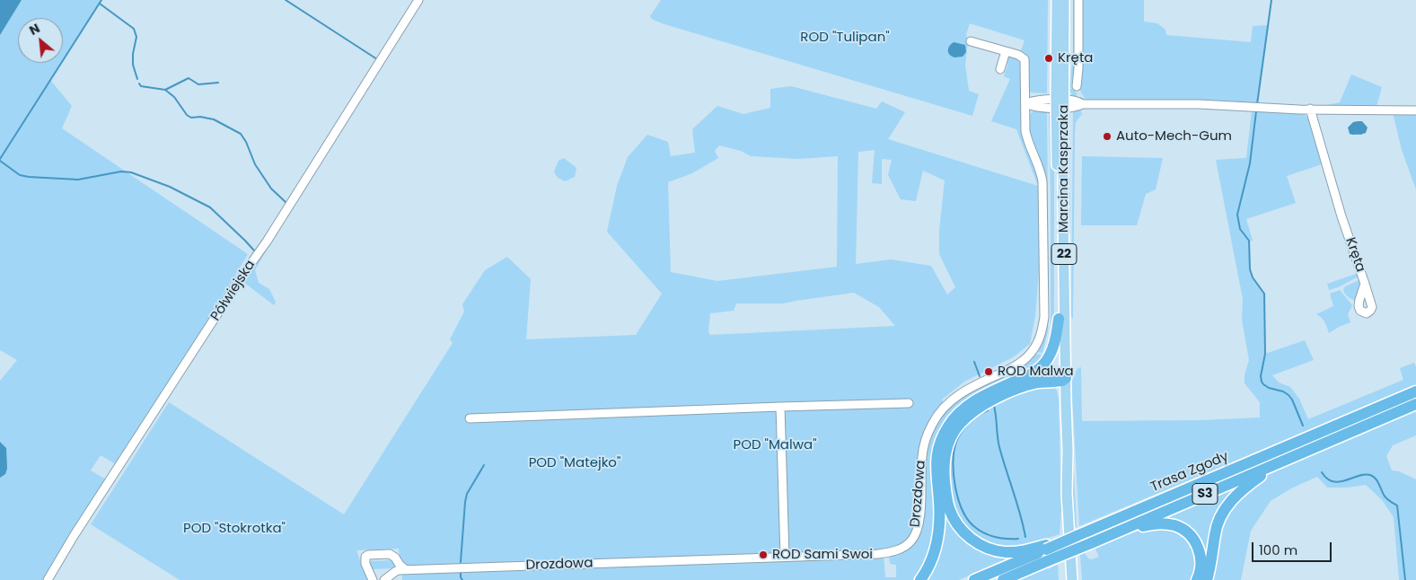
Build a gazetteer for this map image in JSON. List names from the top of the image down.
{
  "streets": {
    "highway": ["Trasa Zgody", "S3"],
    "main road": ["Marcina Kasprzaka", "22"],
    "street": ["Kręta", "Półwiejska", "Drozdowa"]
  },
  "parks": [
    "ROD \"Tulipan\"",
    "POD \"Malwa\"",
    "POD \"Matejko\"",
    "POD \"Stokrotka\""
  ],
  "places": [
    "Kręta",
    "Auto-Mech-Gum",
    "ROD Malwa",
    "ROD Sami Swoi"
  ],
  "scale_bar": "100 m",
  "north": "top left"
}
